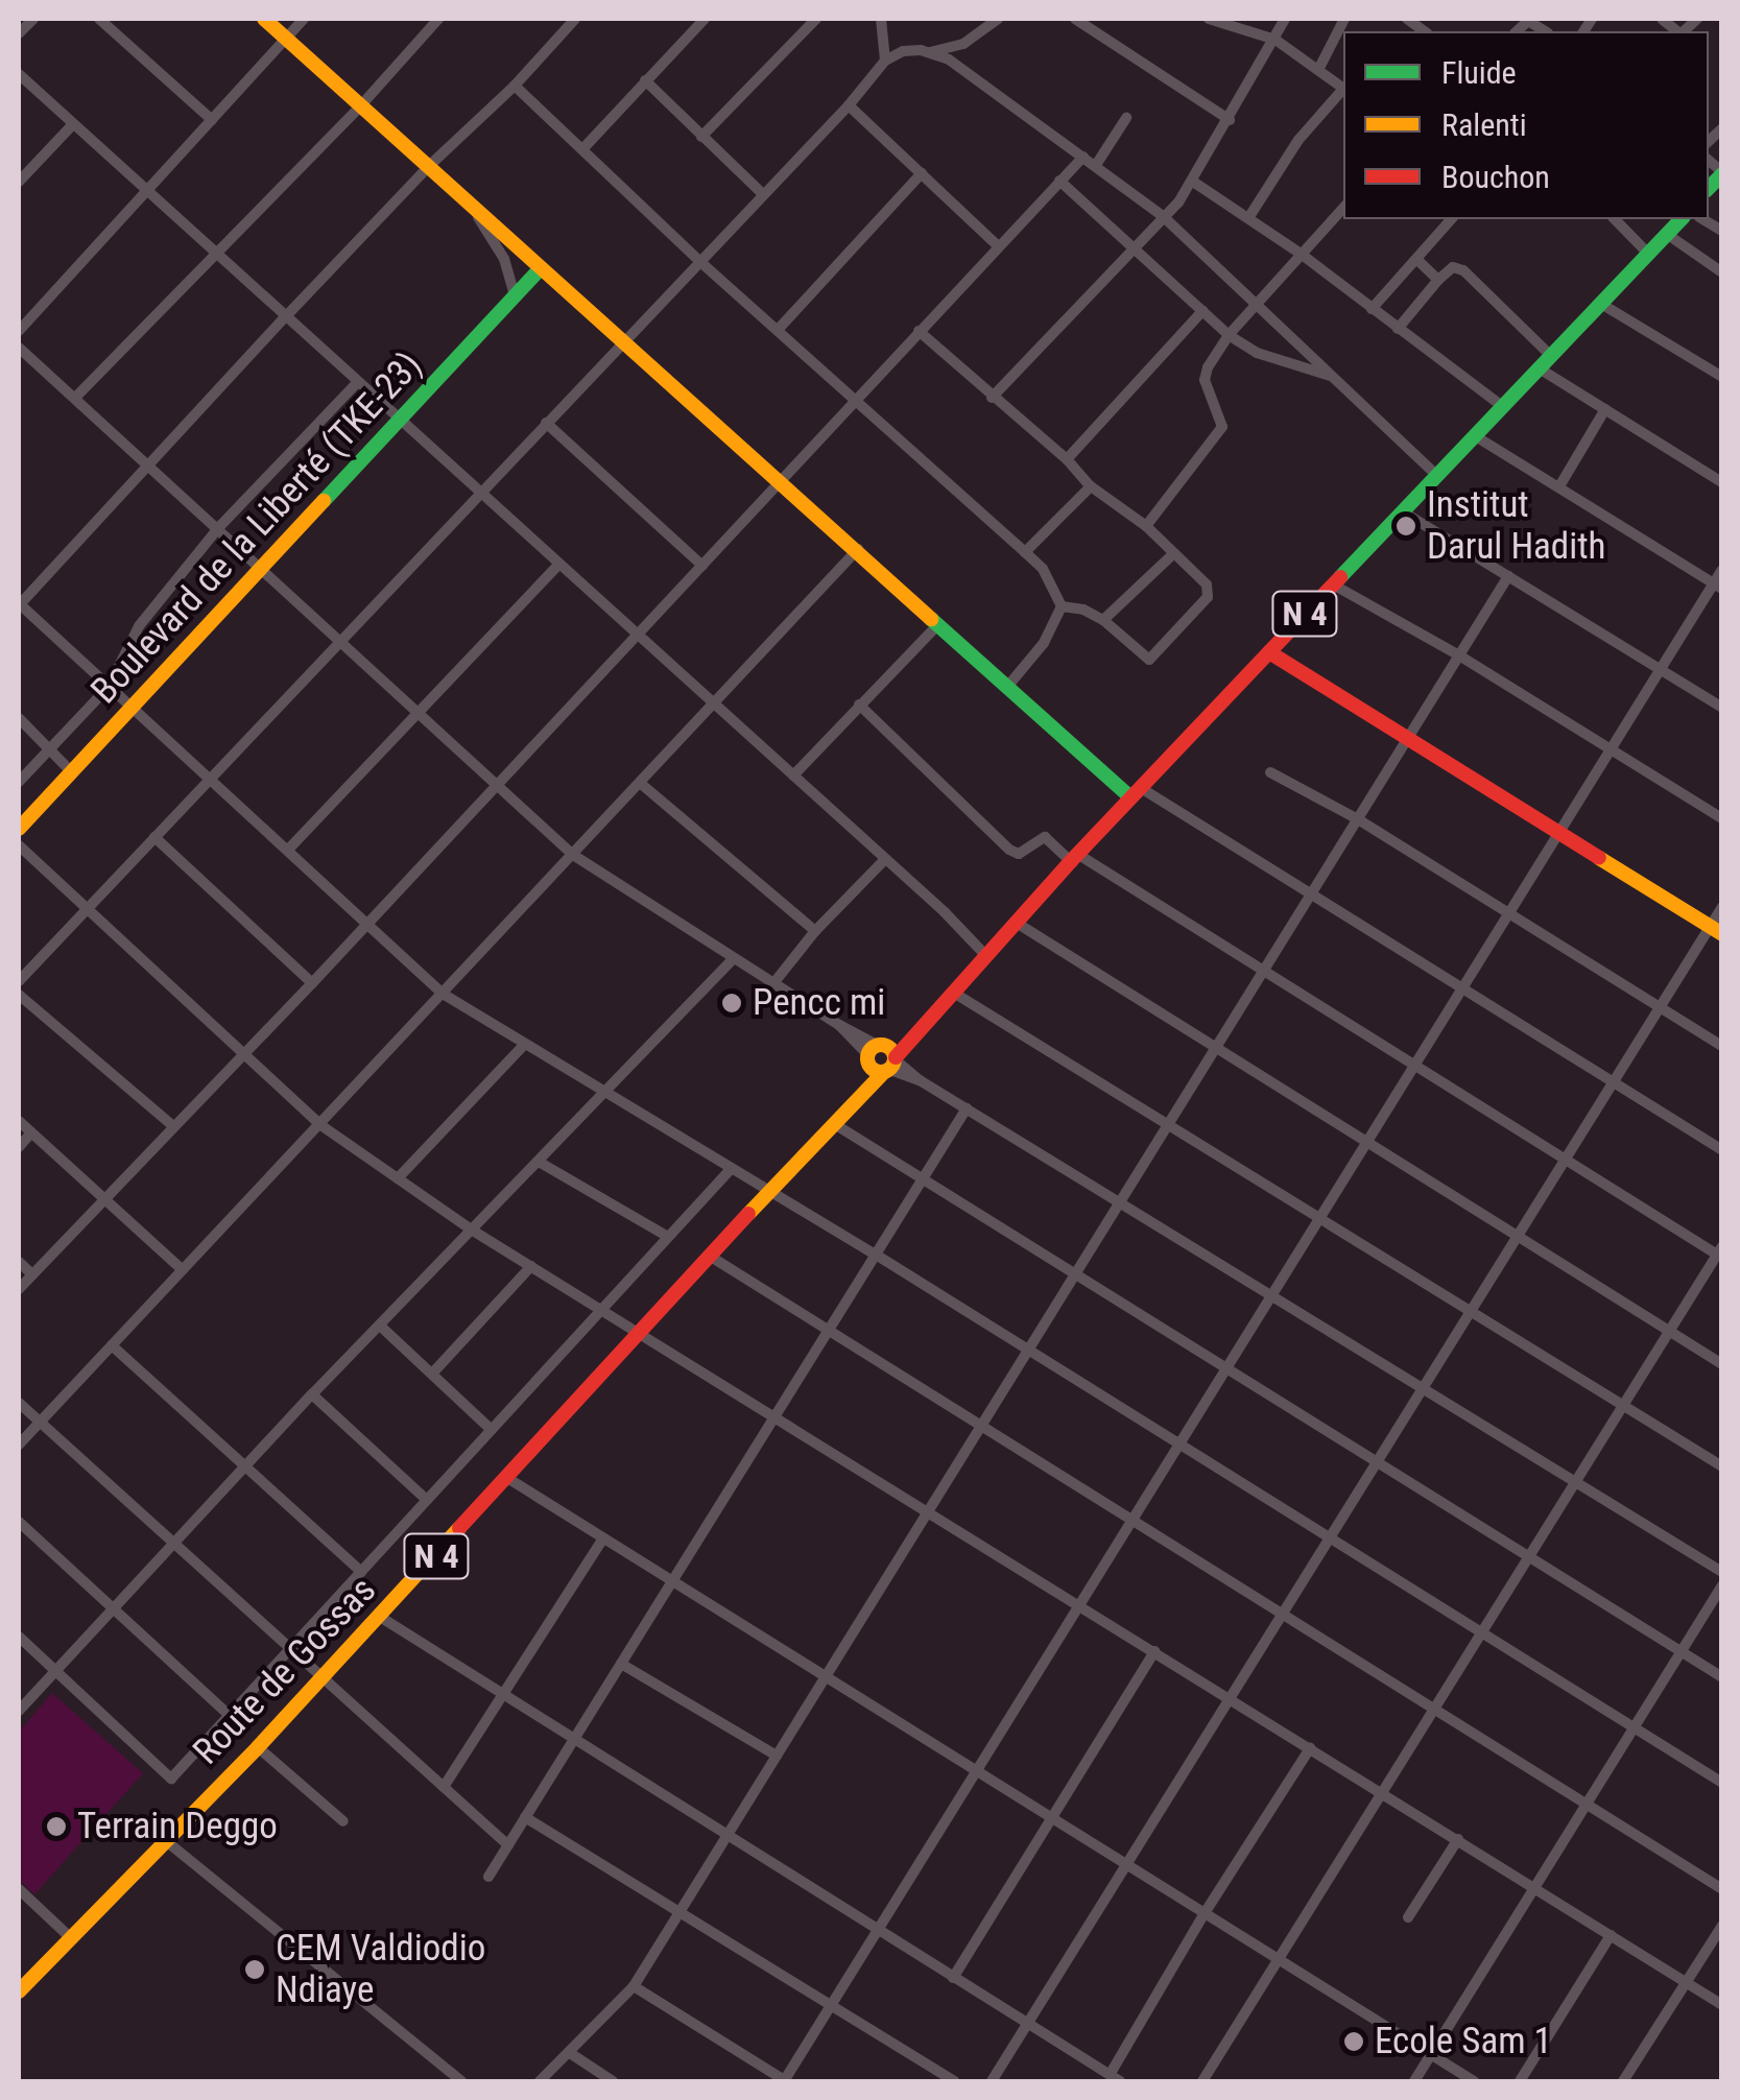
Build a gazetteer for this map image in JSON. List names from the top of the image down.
{
  "streets": {
    "street": ["Boulevard de la Liberté (TKE-23)", "N 4", "Route de Gossas"]
  },
  "crossings": [
    ["N 4", "Route de Gossas"]
  ],
  "places": [
    "Institut Darul Hadith",
    "Pencc mi",
    "Terrain Deggo",
    "CEM Valdiodio Ndiaye",
    "Ecole Sam 1"
  ],
  "legend": ["Fluide", "Ralenti", "Bouchon"]
}
